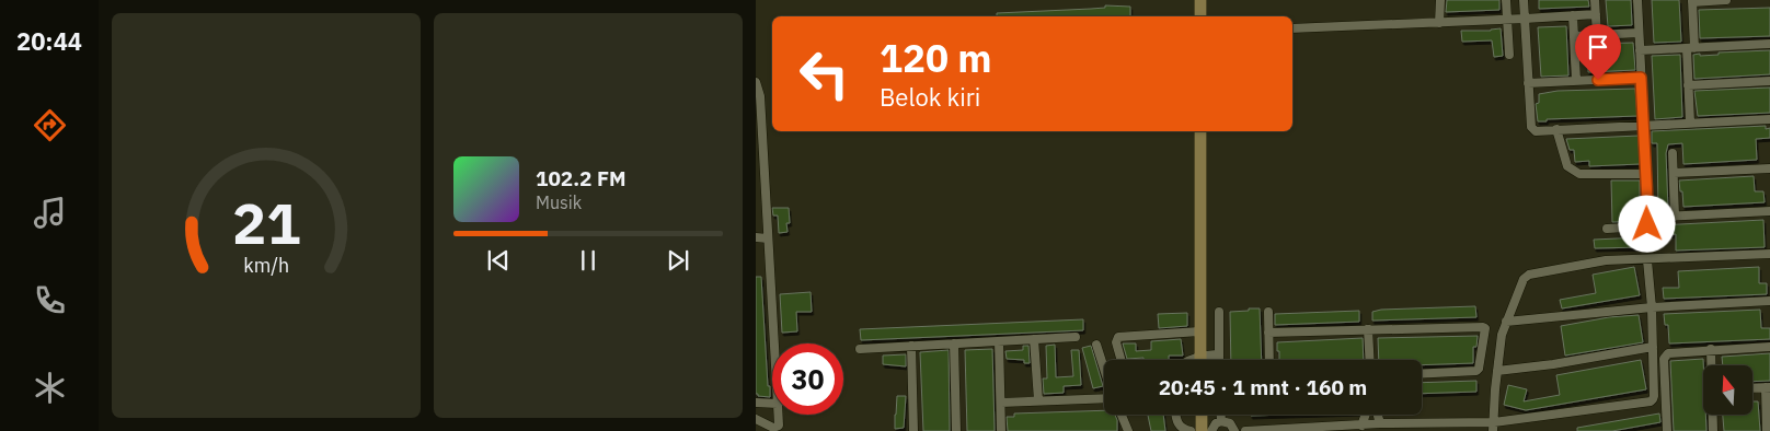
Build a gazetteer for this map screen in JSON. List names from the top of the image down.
{
  "north": "top",
  "page": {
    "tabs": "20:44",
    "turn": ["120 m", "Belok kiri"],
    "song": ["102.2 FM", "Musik"],
    "limit": "30",
    "trip": "20:45 · 1 mnt · 160 m",
    "gauge": ["21", "km/h"]
  }
}
